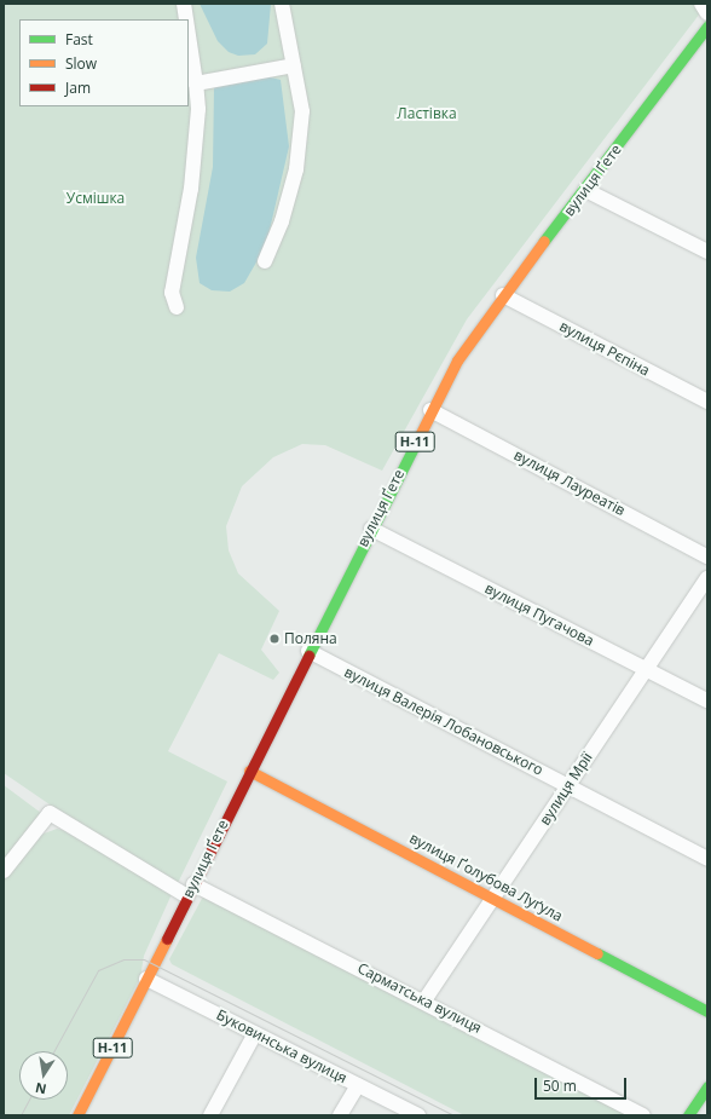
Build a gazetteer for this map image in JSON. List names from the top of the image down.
{
  "streets": {
    "main road": ["вулиця Ґете", "Н-11", "вулиця Ґолубова Луґула"],
    "street": [
      "вулиця Рєпіна",
      "вулиця Лауреатів",
      "вулиця Пугачова",
      "вулиця Валерія Лобановського",
      "вулиця Мрії",
      "Сарматська вулиця",
      "Буковинська вулиця"
    ]
  },
  "crossings": [
    ["вулиця Ґете", "вулиця Рєпіна"],
    ["вулиця Ґете", "Н-11"],
    ["вулиця Ґете", "вулиця Лауреатів"],
    ["вулиця Ґете", "вулиця Пугачова"],
    ["вулиця Ґете", "вулиця Валерія Лобановського"],
    ["вулиця Ґете", "вулиця Ґолубова Луґула"],
    ["вулиця Ґете", "Сарматська вулиця"],
    ["вулиця Ґете", "Буковинська вулиця"],
    ["Н-11", "Буковинська вулиця"],
    ["вулиця Пугачова", "вулиця Мрії"],
    ["вулиця Валерія Лобановського", "вулиця Мрії"],
    ["вулиця Мрії", "вулиця Ґолубова Луґула"],
    ["вулиця Мрії", "Сарматська вулиця"]
  ],
  "parks": ["Ластівка", "Усмішка"],
  "places": ["Поляна"],
  "legend": ["Fast", "Slow", "Jam"],
  "scale_bar": "50 m",
  "north": "bottom"
}
